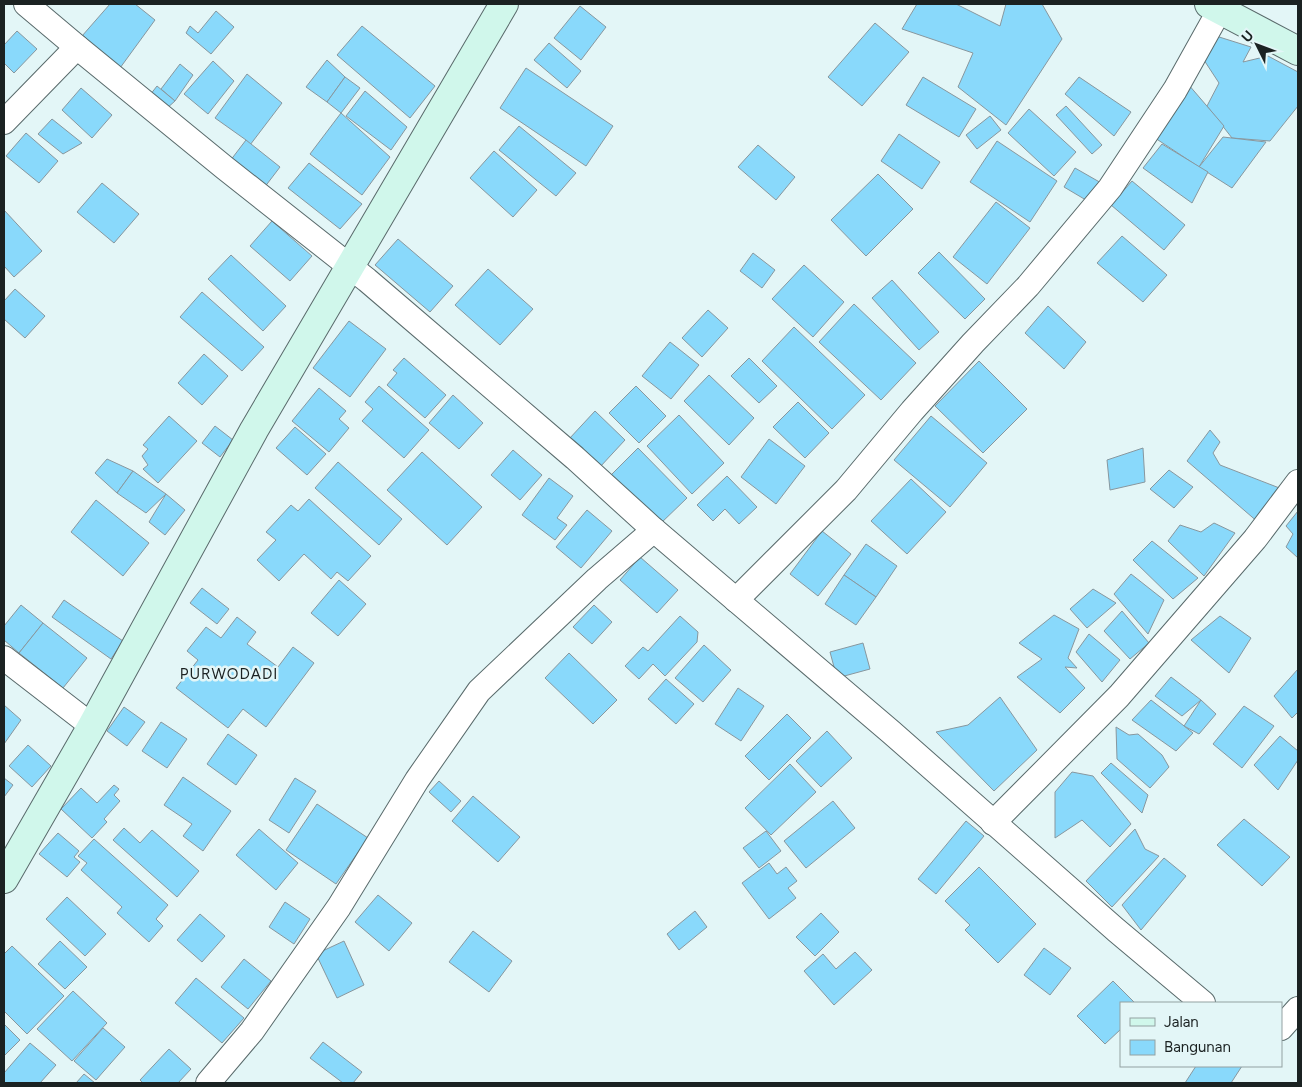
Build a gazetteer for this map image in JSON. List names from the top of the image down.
{
  "districts": ["PURWODADI"],
  "legend": ["Jalan", "Bangunan"],
  "north": "top left"
}
